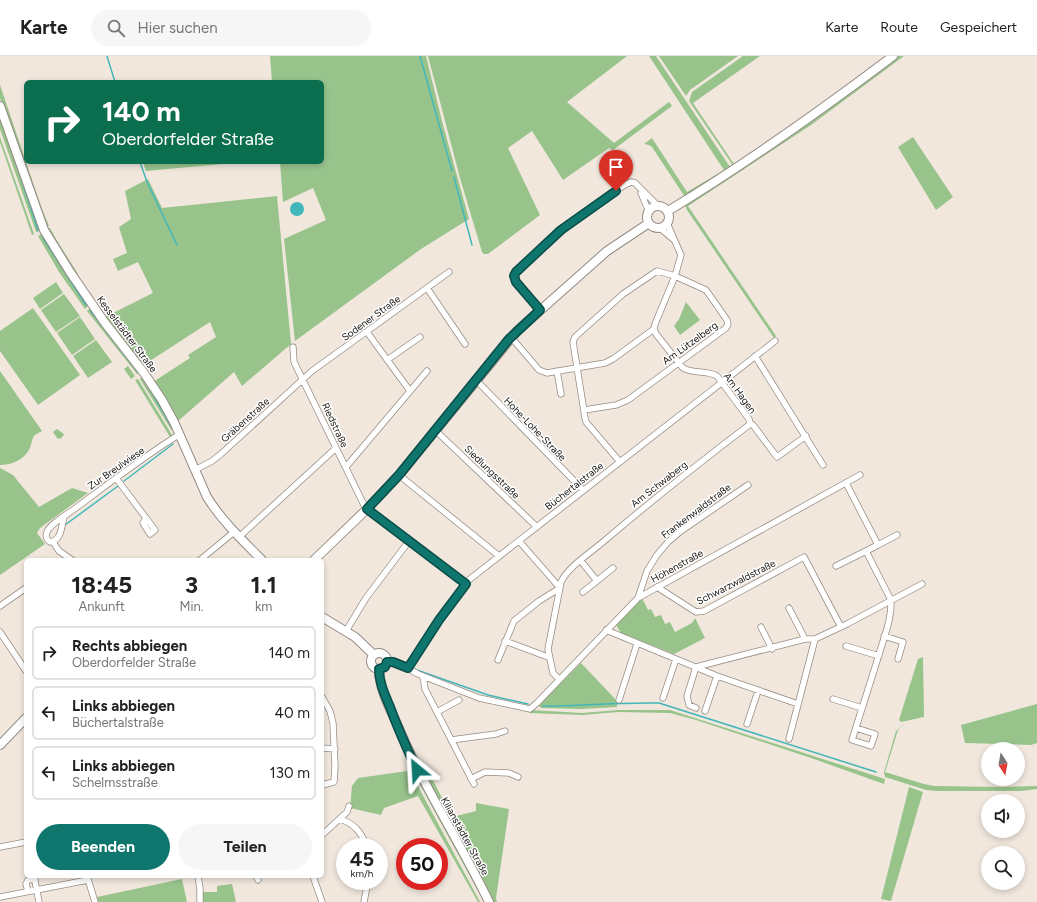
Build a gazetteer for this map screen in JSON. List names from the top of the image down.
{
  "streets": {
    "main road": ["Kesselstädter Straße", "Kilianstädter Straße"],
    "street": [
      "Sodener Straße",
      "Am Lützelberg",
      "Am Hagen",
      "Gräbenstraße",
      "Riedstraße",
      "Hohe-Lohe-Straße",
      "Zur Breulwiese",
      "Siedlungsstraße",
      "Am Schwaberg",
      "Büchertalstraße",
      "Frankenwaldstraße",
      "Höhenstraße",
      "Schwarzwaldstraße"
    ]
  },
  "crossings": [
    ["Sodener Straße", "Gräbenstraße"],
    ["Sodener Straße", "Riedstraße"],
    ["Kesselstädter Straße", "Gräbenstraße"],
    ["Kesselstädter Straße", "Zur Breulwiese"],
    ["Am Lützelberg", "Am Hagen"],
    ["Am Lützelberg", "Büchertalstraße"],
    ["Am Hagen", "Am Schwaberg"],
    ["Am Hagen", "Büchertalstraße"],
    ["Gräbenstraße", "Riedstraße"],
    ["Hohe-Lohe-Straße", "Büchertalstraße"],
    ["Siedlungsstraße", "Büchertalstraße"],
    ["Frankenwaldstraße", "Höhenstraße"],
    ["Höhenstraße", "Schwarzwaldstraße"]
  ],
  "north": "bottom",
  "page": {
    "header": "Karte",
    "search": "Hier suchen",
    "nav": ["Karte", "Route", "Gespeichert"],
    "turn": ["140 m", "Oberdorfelder Straße"],
    "eta": [
      "18:45",
      "Ankunft",
      "3",
      "Min.",
      "1.1",
      "km"
    ],
    "list": [
      {
        "name": "Rechts abbiegen",
        "note": "Oberdorfelder Straße",
        "value": "140 m"
      },
      {
        "name": "Links abbiegen",
        "note": "Büchertalstraße",
        "value": "40 m"
      },
      {
        "name": "Links abbiegen",
        "note": "Schelmsstraße",
        "value": "130 m"
      }
    ],
    "buttons": ["Beenden", "Teilen"],
    "speed": "45 km/h",
    "limit": "50"
  }
}
